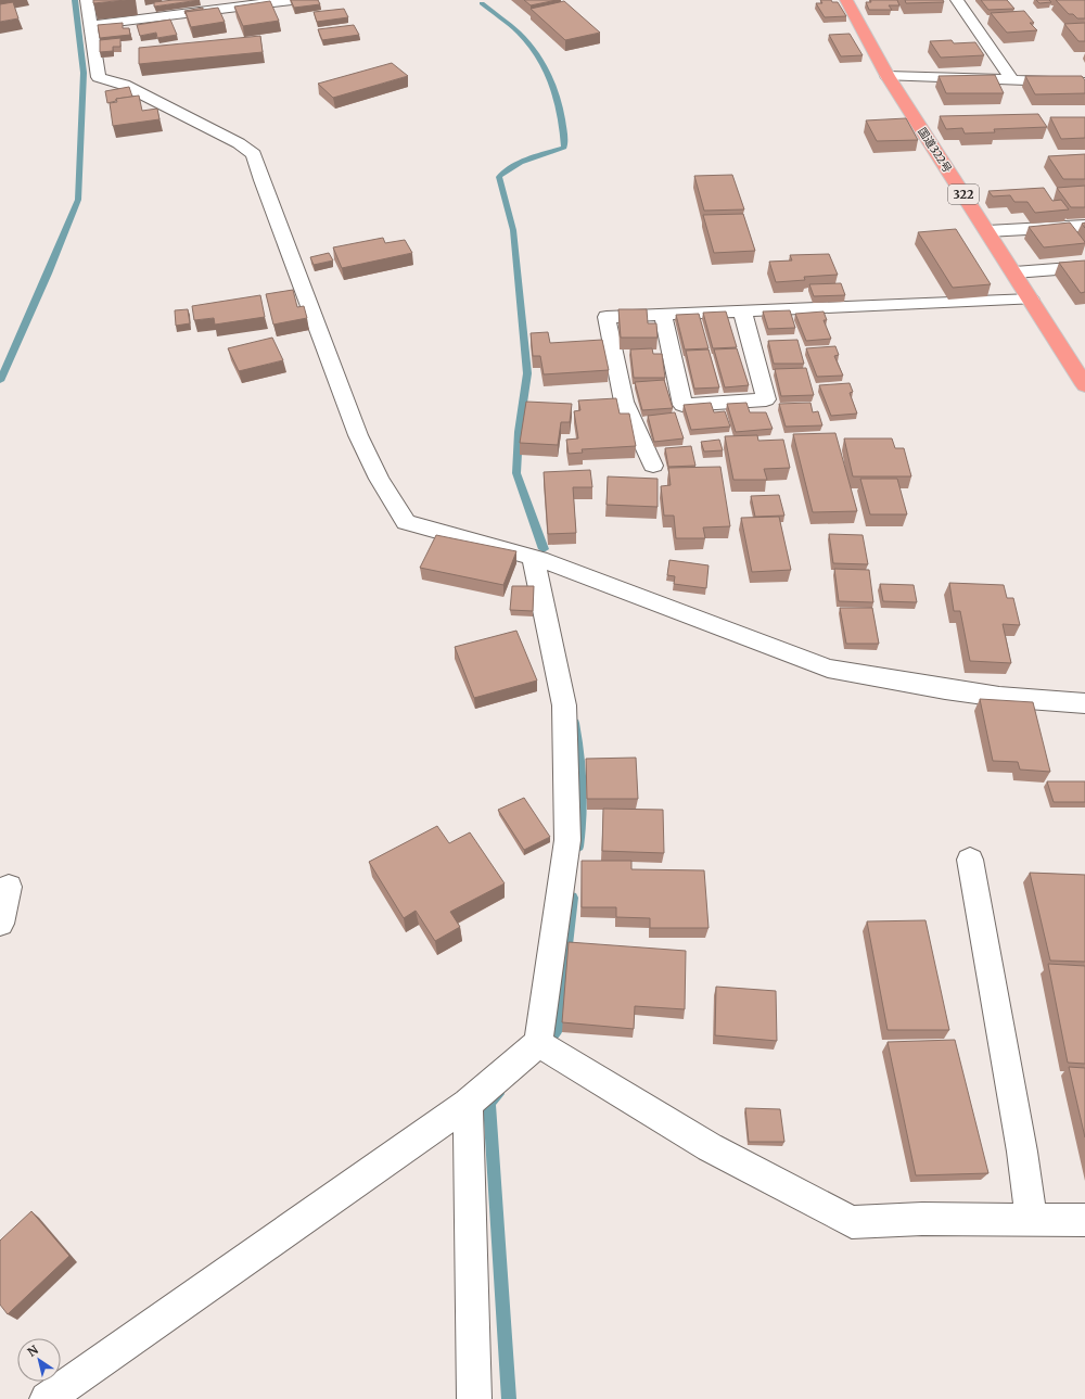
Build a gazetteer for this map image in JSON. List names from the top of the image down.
{
  "streets": {
    "highway": ["国道322号", "322"]
  },
  "north": "top left"
}
